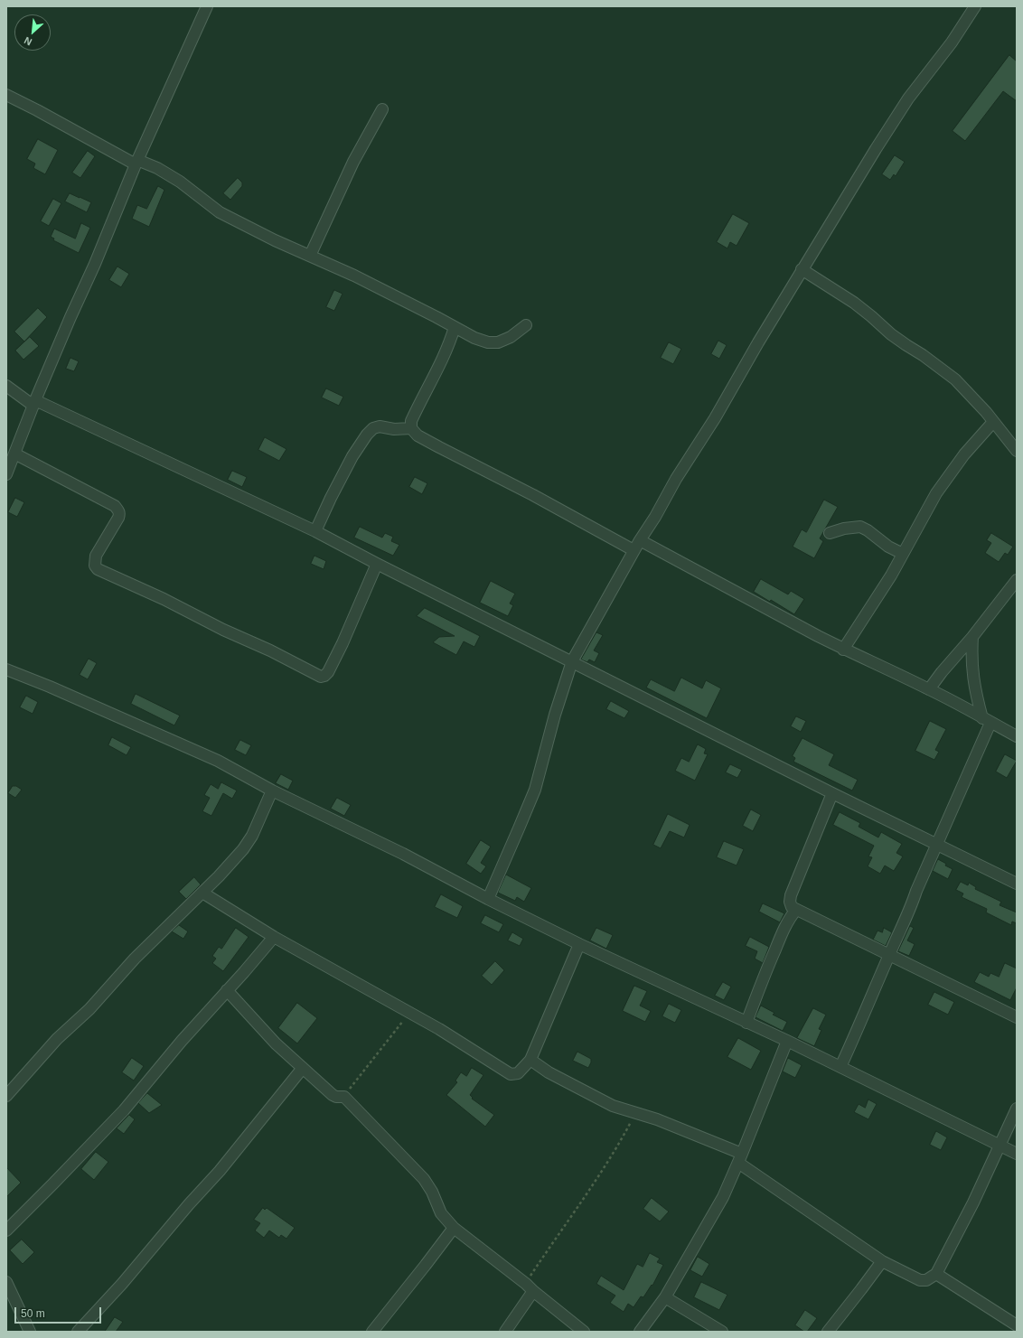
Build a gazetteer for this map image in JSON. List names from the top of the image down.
{
  "scale_bar": "50 m",
  "north": "bottom left"
}
